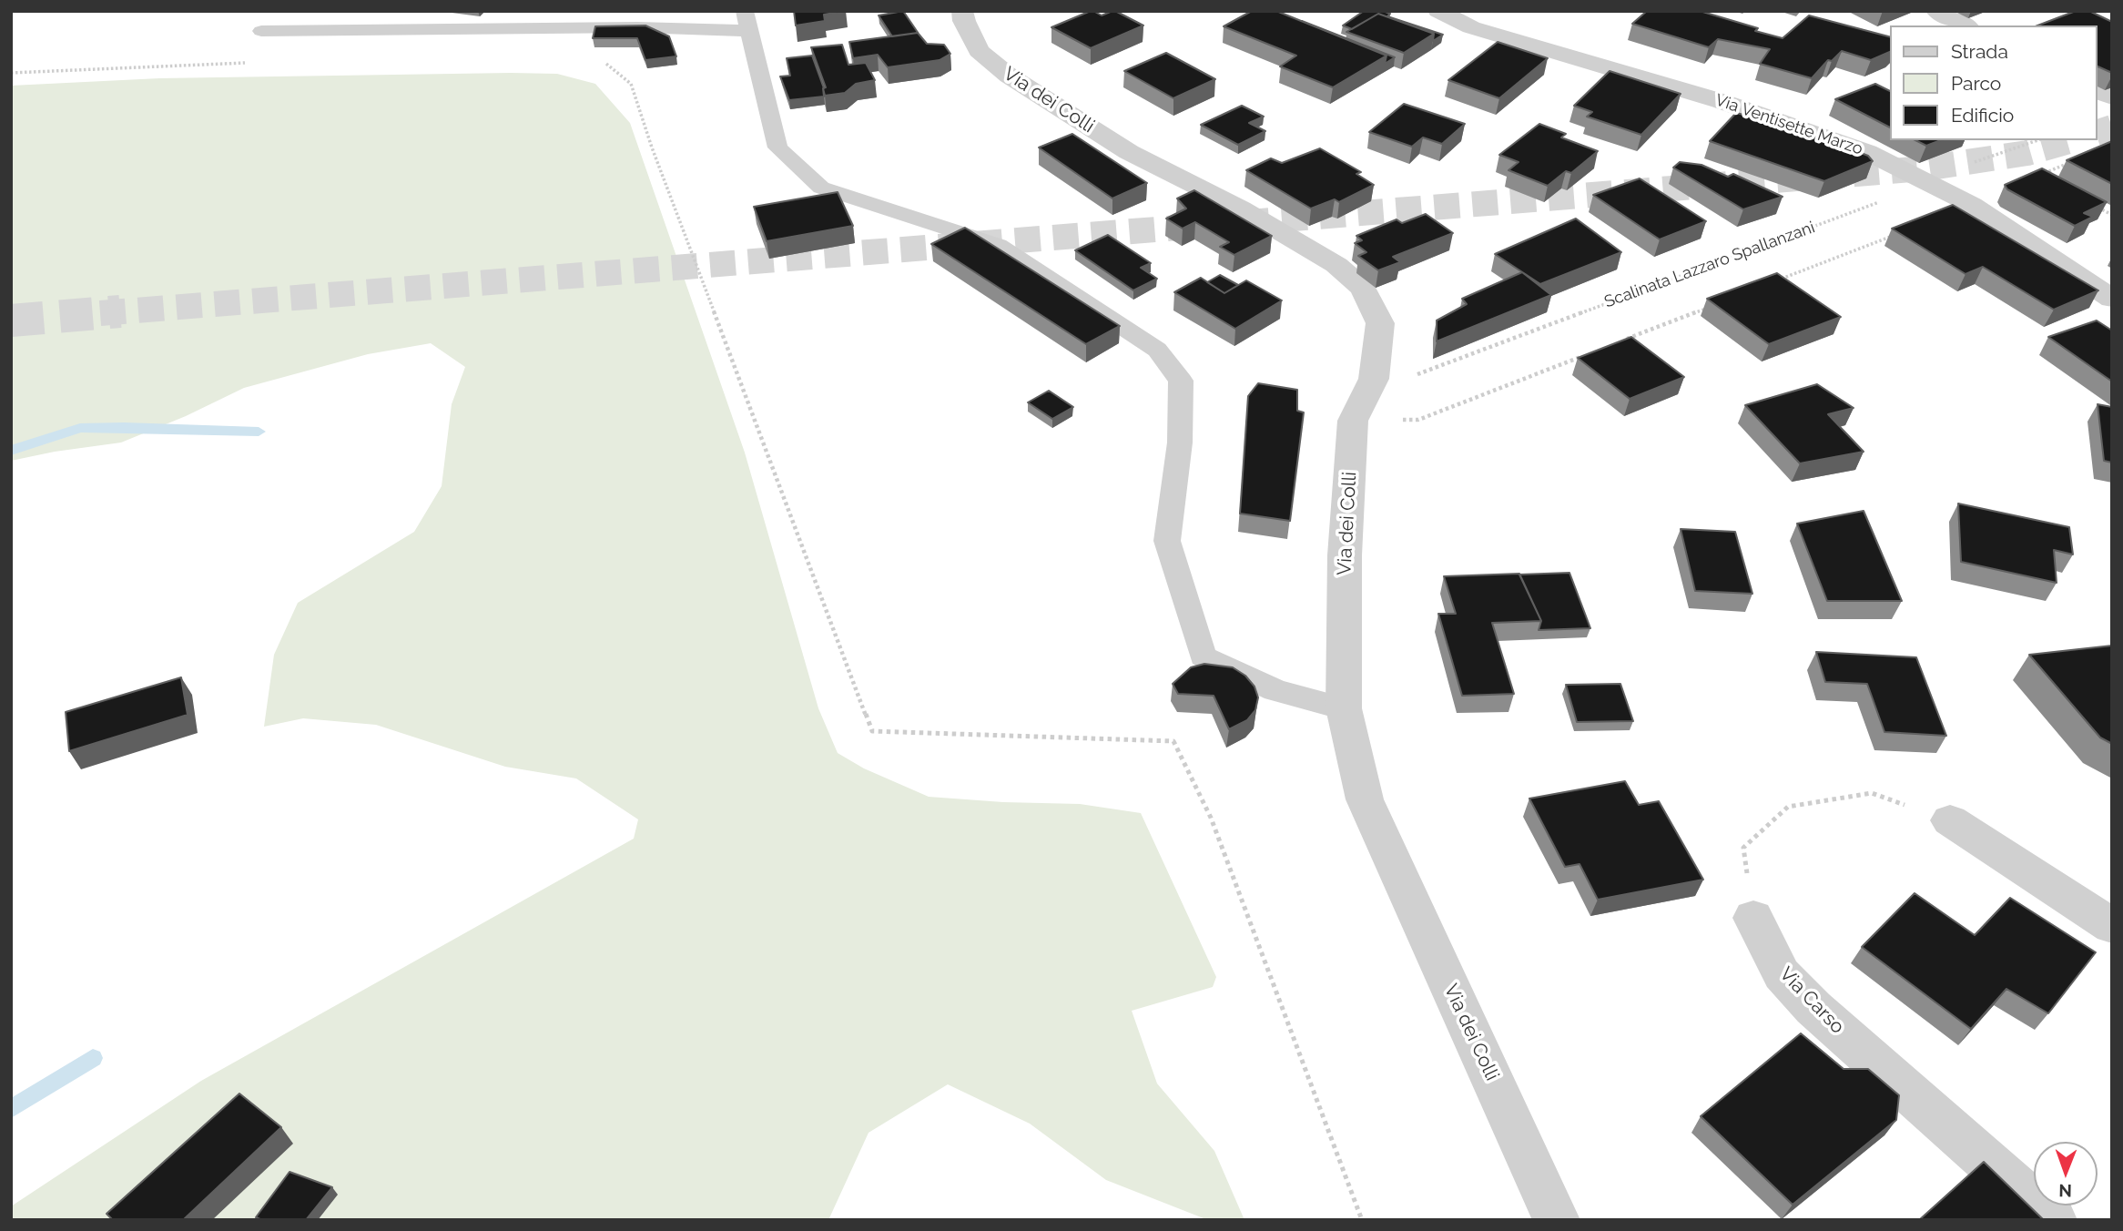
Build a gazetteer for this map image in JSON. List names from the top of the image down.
{
  "streets": {
    "street": ["Via dei Colli", "Via Ventisette Marzo", "Via Carso"],
    "path": ["Scalinata Lazzaro Spallanzani"]
  },
  "crossings": [
    ["Via dei Colli", "Scalinata Lazzaro Spallanzani"],
    ["Via Ventisette Marzo", "Scalinata Lazzaro Spallanzani"]
  ],
  "legend": ["Strada", "Parco", "Edificio"],
  "north": "bottom"
}
